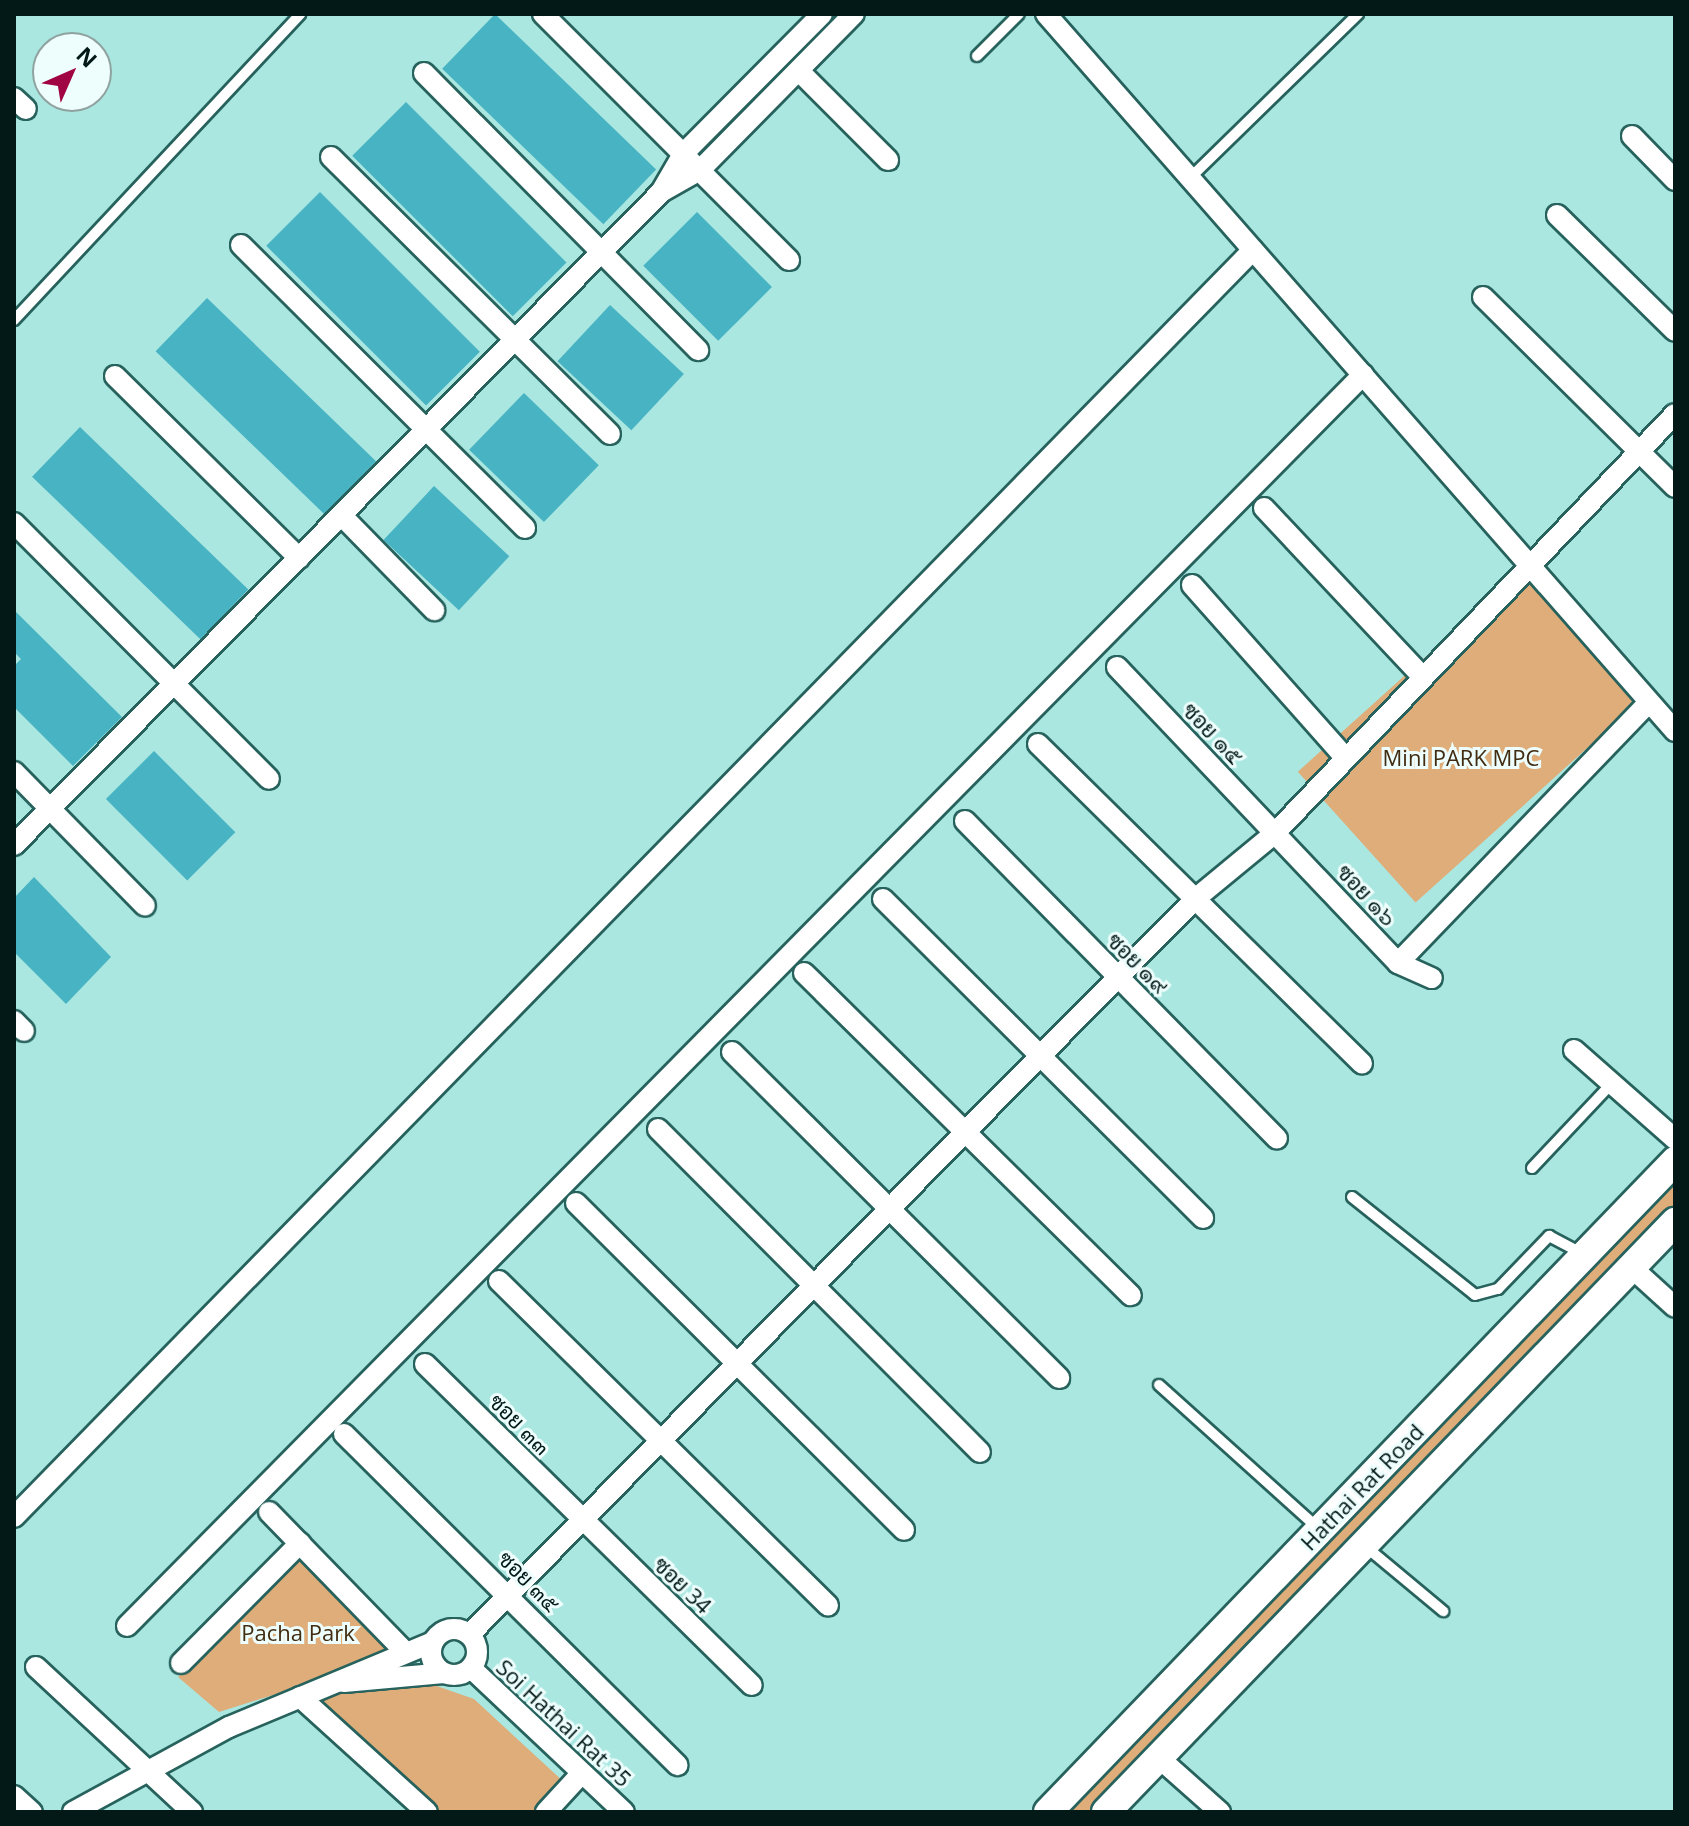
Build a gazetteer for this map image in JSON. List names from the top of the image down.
{
  "streets": {
    "main road": ["Hathai Rat Road"],
    "street": [
      "ซอย ๑๕",
      "ซอย ๑๖",
      "ซอย ๑๙",
      "ซอย ๓๓",
      "ซอย ๓๕",
      "ซอย 34",
      "Soi Hathai Rat 35"
    ]
  },
  "crossings": [
    ["ซอย ๑๕", "ซอย ๑๖"],
    ["ซอย ๓๓", "ซอย 34"]
  ],
  "parks": ["Mini PARK MPC", "Pacha Park"],
  "north": "top right"
}
